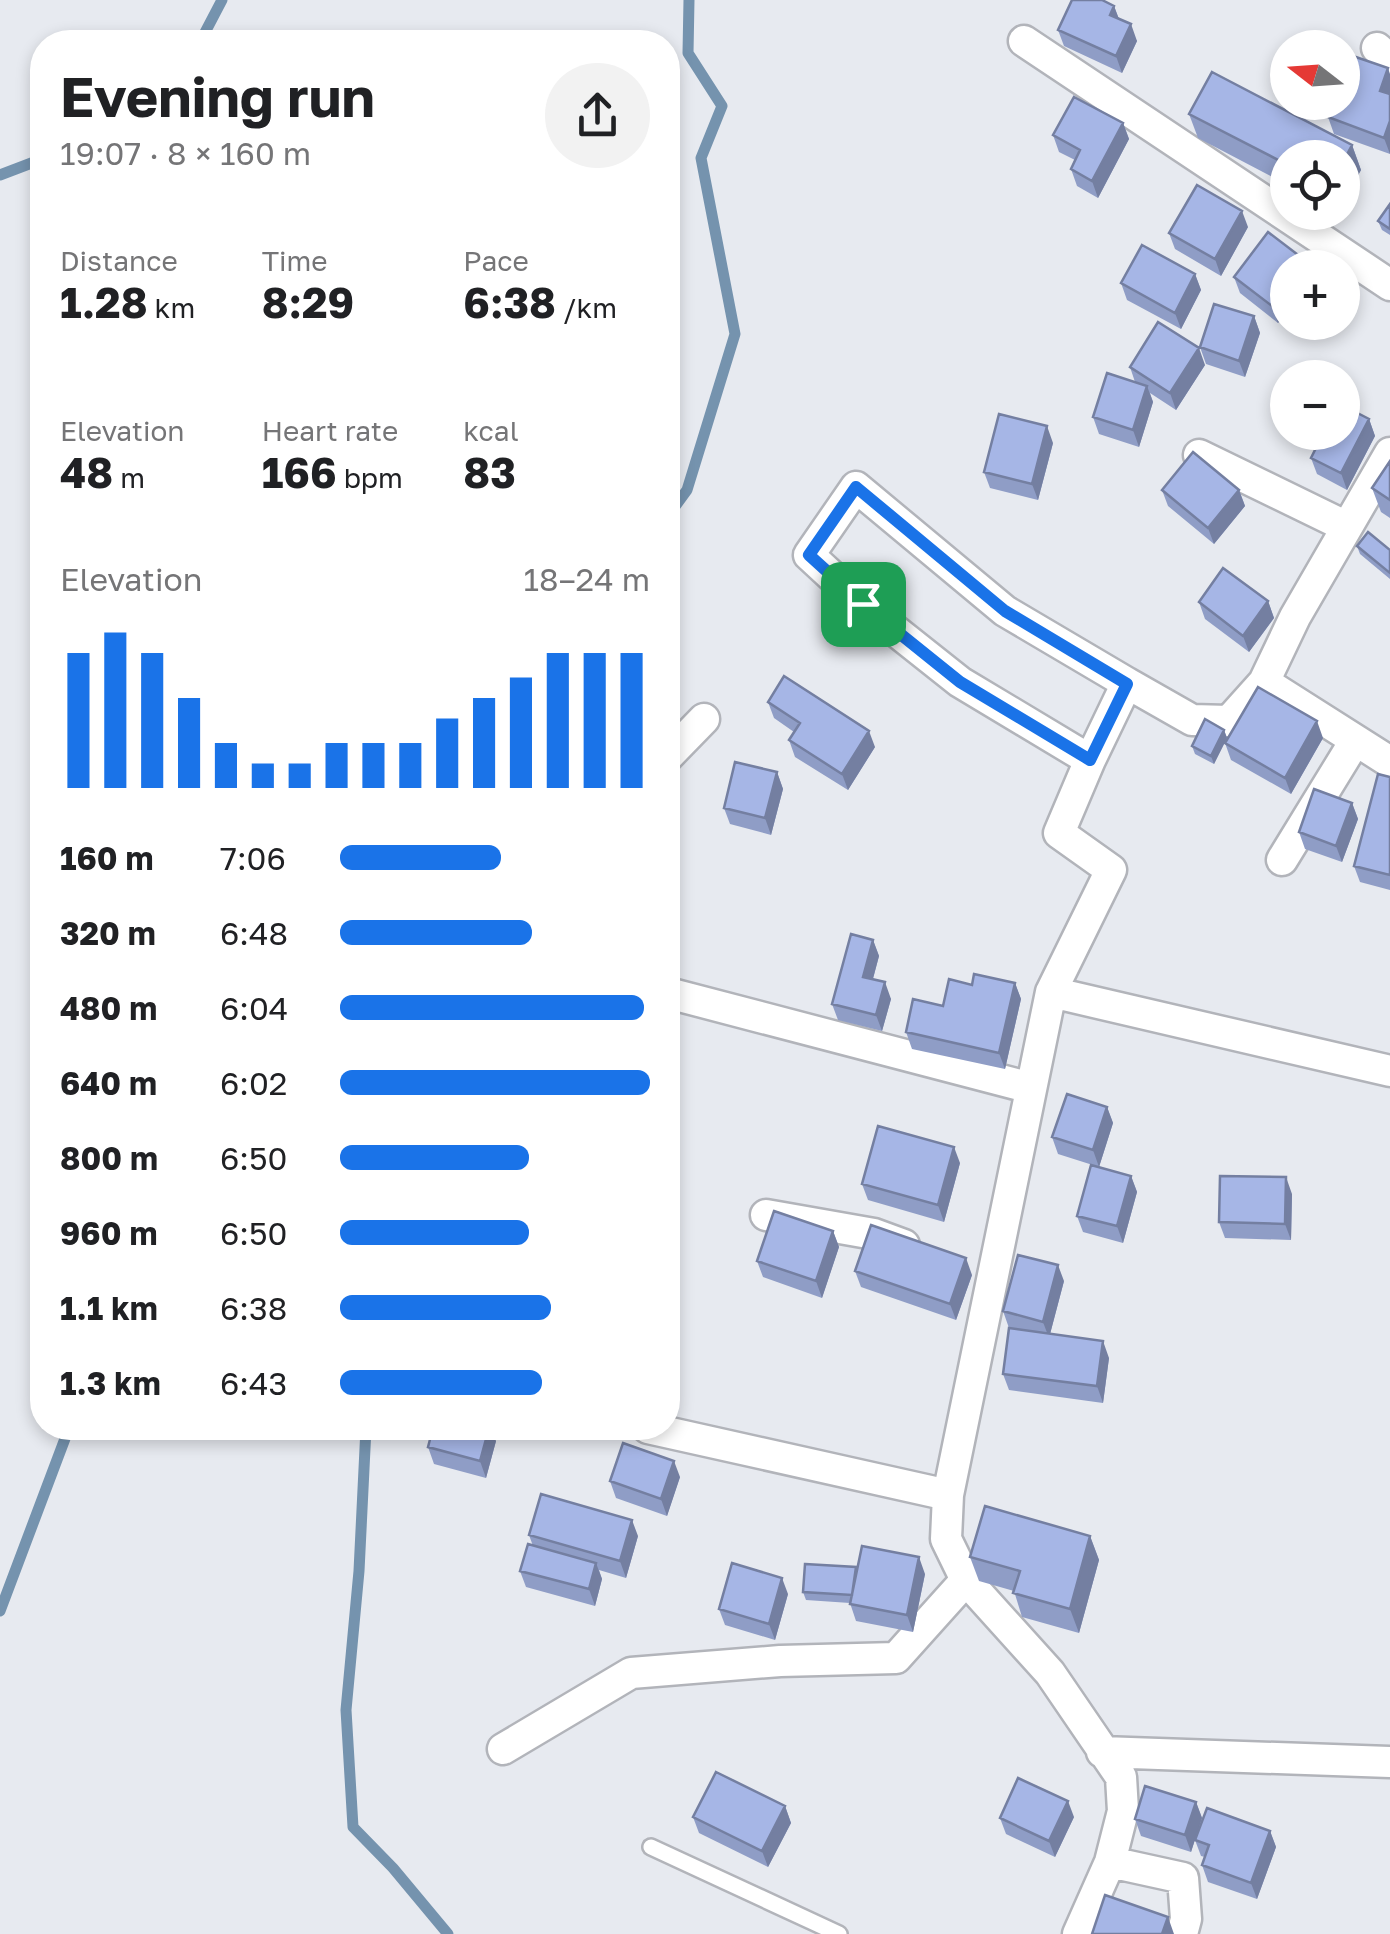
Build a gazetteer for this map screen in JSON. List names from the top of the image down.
{
  "north": "left",
  "page": {
    "map_buttons": ["+", "−"],
    "heading": ["Evening run", "19:07 · 8 × 160 m"],
    "stats": [
      ["Distance", "1.28 km"],
      ["Time", "8:29"],
      ["Pace", "6:38 /km"],
      ["Elevation", "48 m"],
      ["Heart rate", "166 bpm"],
      ["kcal", "83"]
    ],
    "chart": ["Elevation", "18–24 m"],
    "list": [
      {
        "name": "160 m",
        "note": "7:06"
      },
      {
        "name": "320 m",
        "note": "6:48"
      },
      {
        "name": "480 m",
        "note": "6:04"
      },
      {
        "name": "640 m",
        "note": "6:02"
      },
      {
        "name": "800 m",
        "note": "6:50"
      },
      {
        "name": "960 m",
        "note": "6:50"
      },
      {
        "name": "1.1 km",
        "note": "6:38"
      },
      {
        "name": "1.3 km",
        "note": "6:43"
      }
    ]
  }
}
